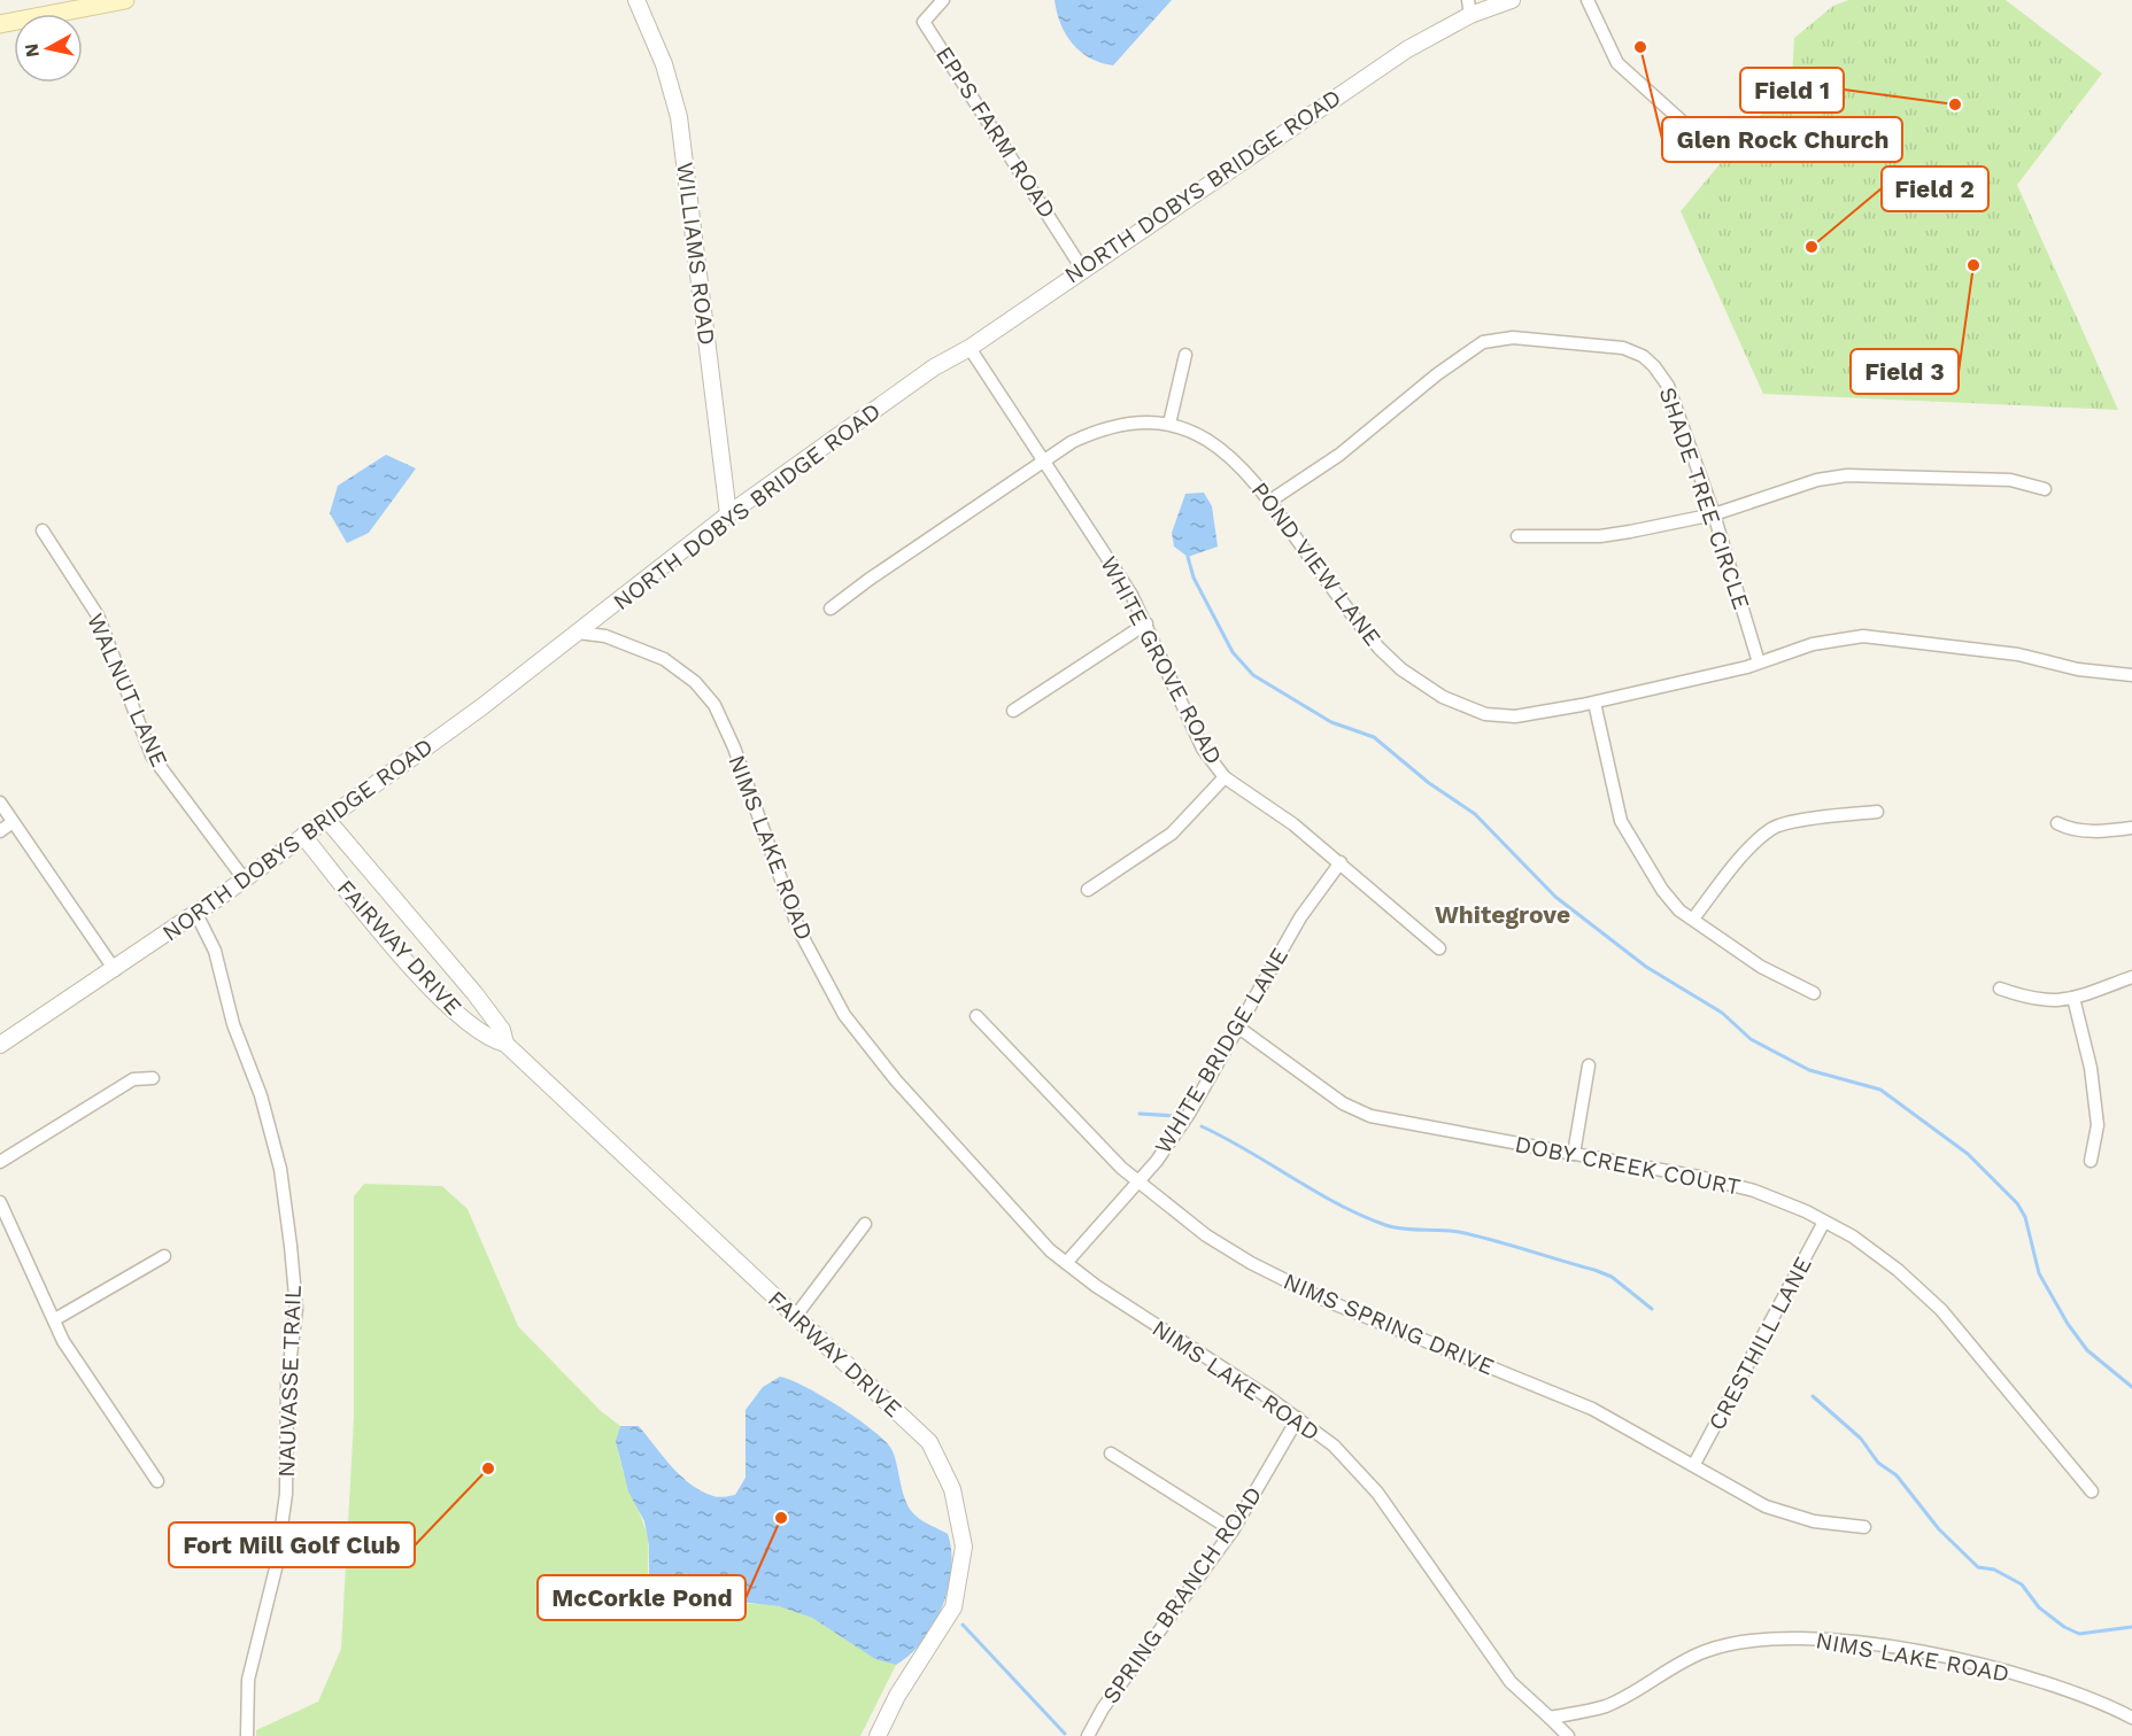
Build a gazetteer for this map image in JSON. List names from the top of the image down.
{
  "streets": {
    "street": [
      "EPPS FARM ROAD",
      "NORTH DOBYS BRIDGE ROAD",
      "WILLIAMS ROAD",
      "SHADE TREE CIRCLE",
      "POND VIEW LANE",
      "WHITE GROVE ROAD",
      "WALNUT LANE",
      "NIMS LAKE ROAD",
      "FAIRWAY DRIVE",
      "WHITE BRIDGE LANE",
      "DOBY CREEK COURT",
      "NIMS SPRING DRIVE",
      "CRESTHILL LANE",
      "NAUVASSE TRAIL",
      "SPRING BRANCH ROAD"
    ]
  },
  "crossings": [
    ["EPPS FARM ROAD", "NORTH DOBYS BRIDGE ROAD"],
    ["NORTH DOBYS BRIDGE ROAD", "WILLIAMS ROAD"],
    ["NORTH DOBYS BRIDGE ROAD", "WHITE GROVE ROAD"],
    ["NORTH DOBYS BRIDGE ROAD", "WALNUT LANE"],
    ["NORTH DOBYS BRIDGE ROAD", "NIMS LAKE ROAD"],
    ["NORTH DOBYS BRIDGE ROAD", "FAIRWAY DRIVE"],
    ["NORTH DOBYS BRIDGE ROAD", "NAUVASSE TRAIL"],
    ["SHADE TREE CIRCLE", "POND VIEW LANE"],
    ["POND VIEW LANE", "WHITE GROVE ROAD"],
    ["WHITE GROVE ROAD", "WHITE BRIDGE LANE"],
    ["NIMS LAKE ROAD", "WHITE BRIDGE LANE"],
    ["NIMS LAKE ROAD", "SPRING BRANCH ROAD"],
    ["WHITE BRIDGE LANE", "DOBY CREEK COURT"],
    ["WHITE BRIDGE LANE", "NIMS SPRING DRIVE"],
    ["DOBY CREEK COURT", "CRESTHILL LANE"],
    ["NIMS SPRING DRIVE", "CRESTHILL LANE"]
  ],
  "districts": ["Whitegrove"],
  "places": [
    "Glen Rock Church",
    "Field 1",
    "Field 2",
    "Field 3",
    "Fort Mill Golf Club",
    "McCorkle Pond"
  ],
  "north": "left"
}
